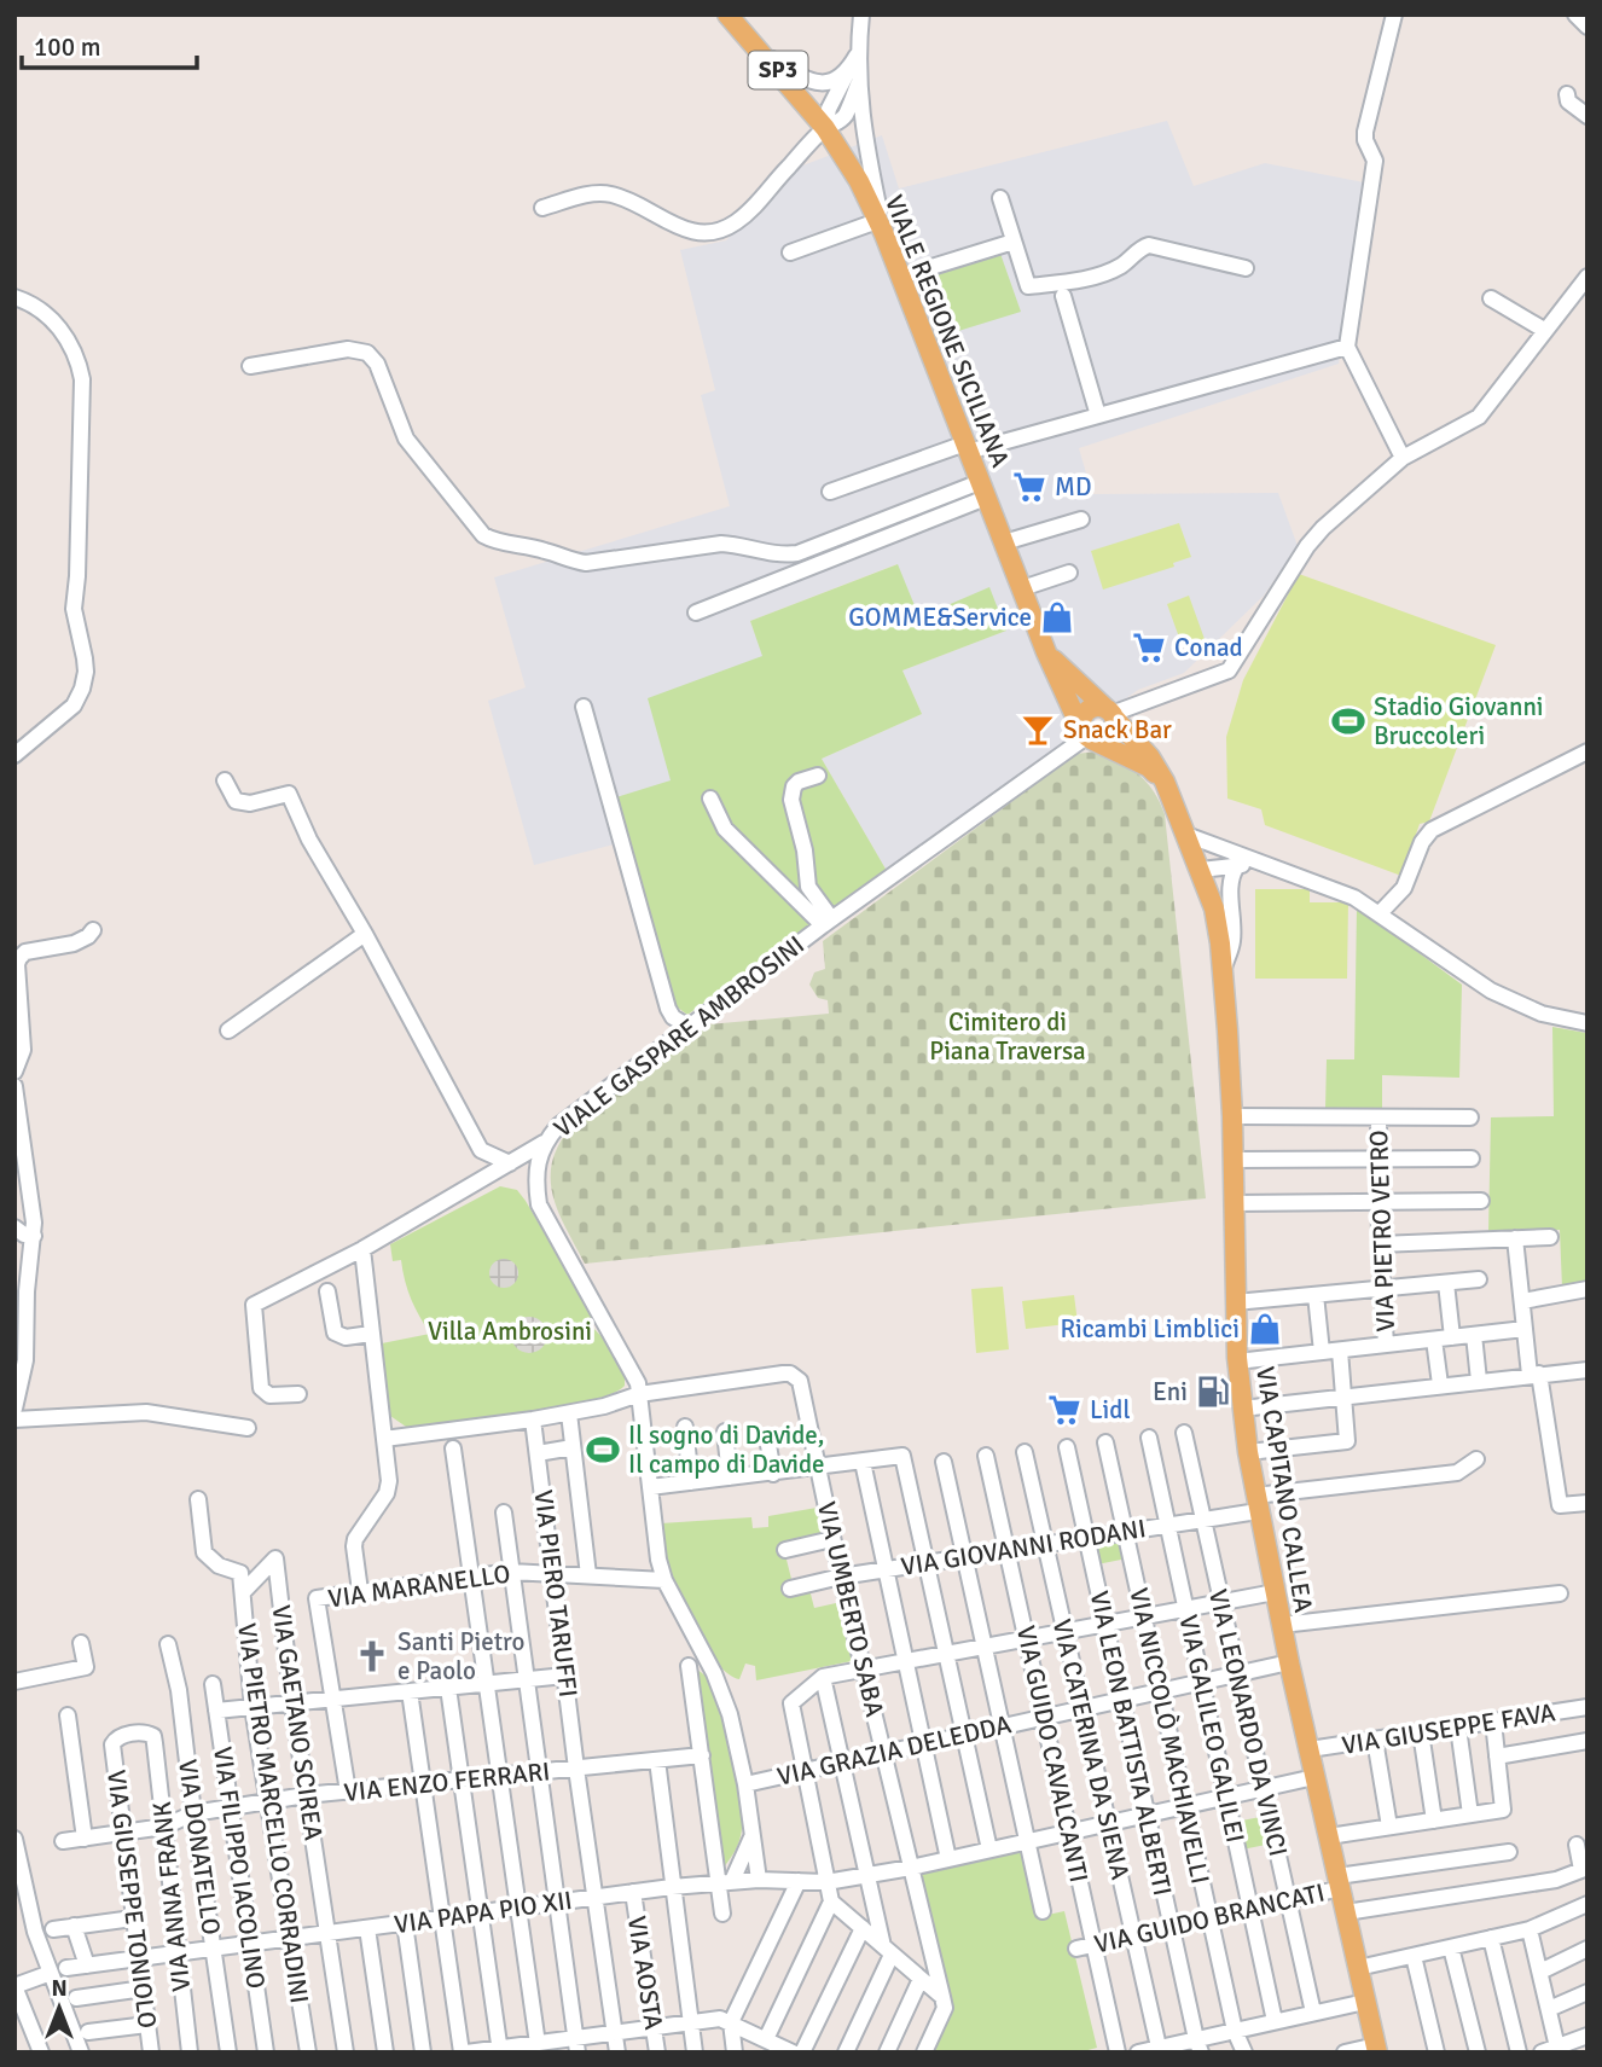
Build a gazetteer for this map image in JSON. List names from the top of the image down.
{
  "streets": {
    "main road": ["SP3", "VIALE REGIONE SICILIANA", "VIA CAPITANO CALLEA"],
    "street": [
      "VIALE GASPARE AMBROSINI",
      "VIA PIETRO VETRO",
      "VIA GIOVANNI RODANI",
      "VIA MARANELLO",
      "VIA PIERO TARUFFI",
      "VIA UMBERTO SABA",
      "VIA GAETANO SCIREA",
      "VIA LEONARDO DA VINCI",
      "VIA GALILEO GALILEI",
      "VIA GIUSEPPE FAVA",
      "VIA NICCOLÒ MACHIAVELLI",
      "VIA LEON BATTISTA ALBERTI",
      "VIA CATERINA DA SIENA",
      "VIA GRAZIA DELEDDA",
      "VIA GUIDO CAVALCANTI",
      "VIA ENZO FERRARI",
      "VIA PIETRO MARCELLO CORRADINI",
      "VIA DONATELLO",
      "VIA FILIPPO IACOLINO",
      "VIA ANNA FRANK",
      "VIA GIUSEPPE TONIOLO",
      "VIA PAPA PIO XII",
      "VIA GUIDO BRANCATI",
      "VIA AOSTA"
    ]
  },
  "crossings": [
    ["SP3", "VIALE REGIONE SICILIANA"],
    ["VIALE REGIONE SICILIANA", "VIALE GASPARE AMBROSINI"],
    ["VIALE REGIONE SICILIANA", "VIA CAPITANO CALLEA"],
    ["VIALE GASPARE AMBROSINI", "VIA CAPITANO CALLEA"],
    ["VIALE GASPARE AMBROSINI", "VIA MARANELLO"],
    ["VIALE GASPARE AMBROSINI", "VIA UMBERTO SABA"],
    ["VIALE GASPARE AMBROSINI", "VIA GRAZIA DELEDDA"],
    ["VIALE GASPARE AMBROSINI", "VIA PAPA PIO XII"],
    ["VIA CAPITANO CALLEA", "VIA GIOVANNI RODANI"],
    ["VIA CAPITANO CALLEA", "VIA GIUSEPPE FAVA"],
    ["VIA CAPITANO CALLEA", "VIA GRAZIA DELEDDA"],
    ["VIA CAPITANO CALLEA", "VIA PAPA PIO XII"],
    ["VIA CAPITANO CALLEA", "VIA GUIDO BRANCATI"],
    ["VIA GIOVANNI RODANI", "VIA UMBERTO SABA"],
    ["VIA GIOVANNI RODANI", "VIA LEONARDO DA VINCI"],
    ["VIA GIOVANNI RODANI", "VIA GALILEO GALILEI"],
    ["VIA GIOVANNI RODANI", "VIA NICCOLÒ MACHIAVELLI"],
    ["VIA GIOVANNI RODANI", "VIA LEON BATTISTA ALBERTI"],
    ["VIA GIOVANNI RODANI", "VIA CATERINA DA SIENA"],
    ["VIA GIOVANNI RODANI", "VIA GUIDO CAVALCANTI"],
    ["VIA MARANELLO", "VIA PIERO TARUFFI"],
    ["VIA MARANELLO", "VIA ENZO FERRARI"],
    ["VIA PIERO TARUFFI", "VIA UMBERTO SABA"],
    ["VIA PIERO TARUFFI", "VIA ENZO FERRARI"],
    ["VIA PIERO TARUFFI", "VIA PAPA PIO XII"],
    ["VIA UMBERTO SABA", "VIA GRAZIA DELEDDA"],
    ["VIA UMBERTO SABA", "VIA PAPA PIO XII"],
    ["VIA GAETANO SCIREA", "VIA ENZO FERRARI"],
    ["VIA GAETANO SCIREA", "VIA PIETRO MARCELLO CORRADINI"],
    ["VIA GAETANO SCIREA", "VIA PAPA PIO XII"],
    ["VIA LEONARDO DA VINCI", "VIA GRAZIA DELEDDA"],
    ["VIA LEONARDO DA VINCI", "VIA PAPA PIO XII"],
    ["VIA LEONARDO DA VINCI", "VIA GUIDO BRANCATI"],
    ["VIA GALILEO GALILEI", "VIA GRAZIA DELEDDA"],
    ["VIA GALILEO GALILEI", "VIA PAPA PIO XII"],
    ["VIA GALILEO GALILEI", "VIA GUIDO BRANCATI"],
    ["VIA NICCOLÒ MACHIAVELLI", "VIA GRAZIA DELEDDA"],
    ["VIA NICCOLÒ MACHIAVELLI", "VIA PAPA PIO XII"],
    ["VIA NICCOLÒ MACHIAVELLI", "VIA GUIDO BRANCATI"],
    ["VIA LEON BATTISTA ALBERTI", "VIA GRAZIA DELEDDA"],
    ["VIA LEON BATTISTA ALBERTI", "VIA PAPA PIO XII"],
    ["VIA LEON BATTISTA ALBERTI", "VIA GUIDO BRANCATI"],
    ["VIA CATERINA DA SIENA", "VIA GRAZIA DELEDDA"],
    ["VIA CATERINA DA SIENA", "VIA PAPA PIO XII"],
    ["VIA CATERINA DA SIENA", "VIA GUIDO BRANCATI"],
    ["VIA GRAZIA DELEDDA", "VIA GUIDO CAVALCANTI"],
    ["VIA GUIDO CAVALCANTI", "VIA PAPA PIO XII"],
    ["VIA GUIDO CAVALCANTI", "VIA GUIDO BRANCATI"],
    ["VIA ENZO FERRARI", "VIA PIETRO MARCELLO CORRADINI"],
    ["VIA ENZO FERRARI", "VIA DONATELLO"],
    ["VIA ENZO FERRARI", "VIA FILIPPO IACOLINO"],
    ["VIA ENZO FERRARI", "VIA ANNA FRANK"],
    ["VIA ENZO FERRARI", "VIA GIUSEPPE TONIOLO"],
    ["VIA PIETRO MARCELLO CORRADINI", "VIA PAPA PIO XII"],
    ["VIA DONATELLO", "VIA PAPA PIO XII"],
    ["VIA FILIPPO IACOLINO", "VIA PAPA PIO XII"],
    ["VIA ANNA FRANK", "VIA GIUSEPPE TONIOLO"],
    ["VIA ANNA FRANK", "VIA PAPA PIO XII"],
    ["VIA GIUSEPPE TONIOLO", "VIA PAPA PIO XII"],
    ["VIA PAPA PIO XII", "VIA AOSTA"]
  ],
  "parks": ["Cimitero di Piana Traversa", "Villa Ambrosini"],
  "places": {
    "supermarket": ["MD", "Conad", "Lidl"],
    "shop": ["GOMME&Service", "Ricambi Limblici"],
    "sports": ["Stadio Giovanni Bruccoleri", "Il sogno di Davide, Il campo di Davide"],
    "bar": ["Snack Bar"],
    "fuel station": ["Eni"],
    "church": ["Santi Pietro e Paolo"]
  },
  "scale_bar": "100 m",
  "north": "top"
}
